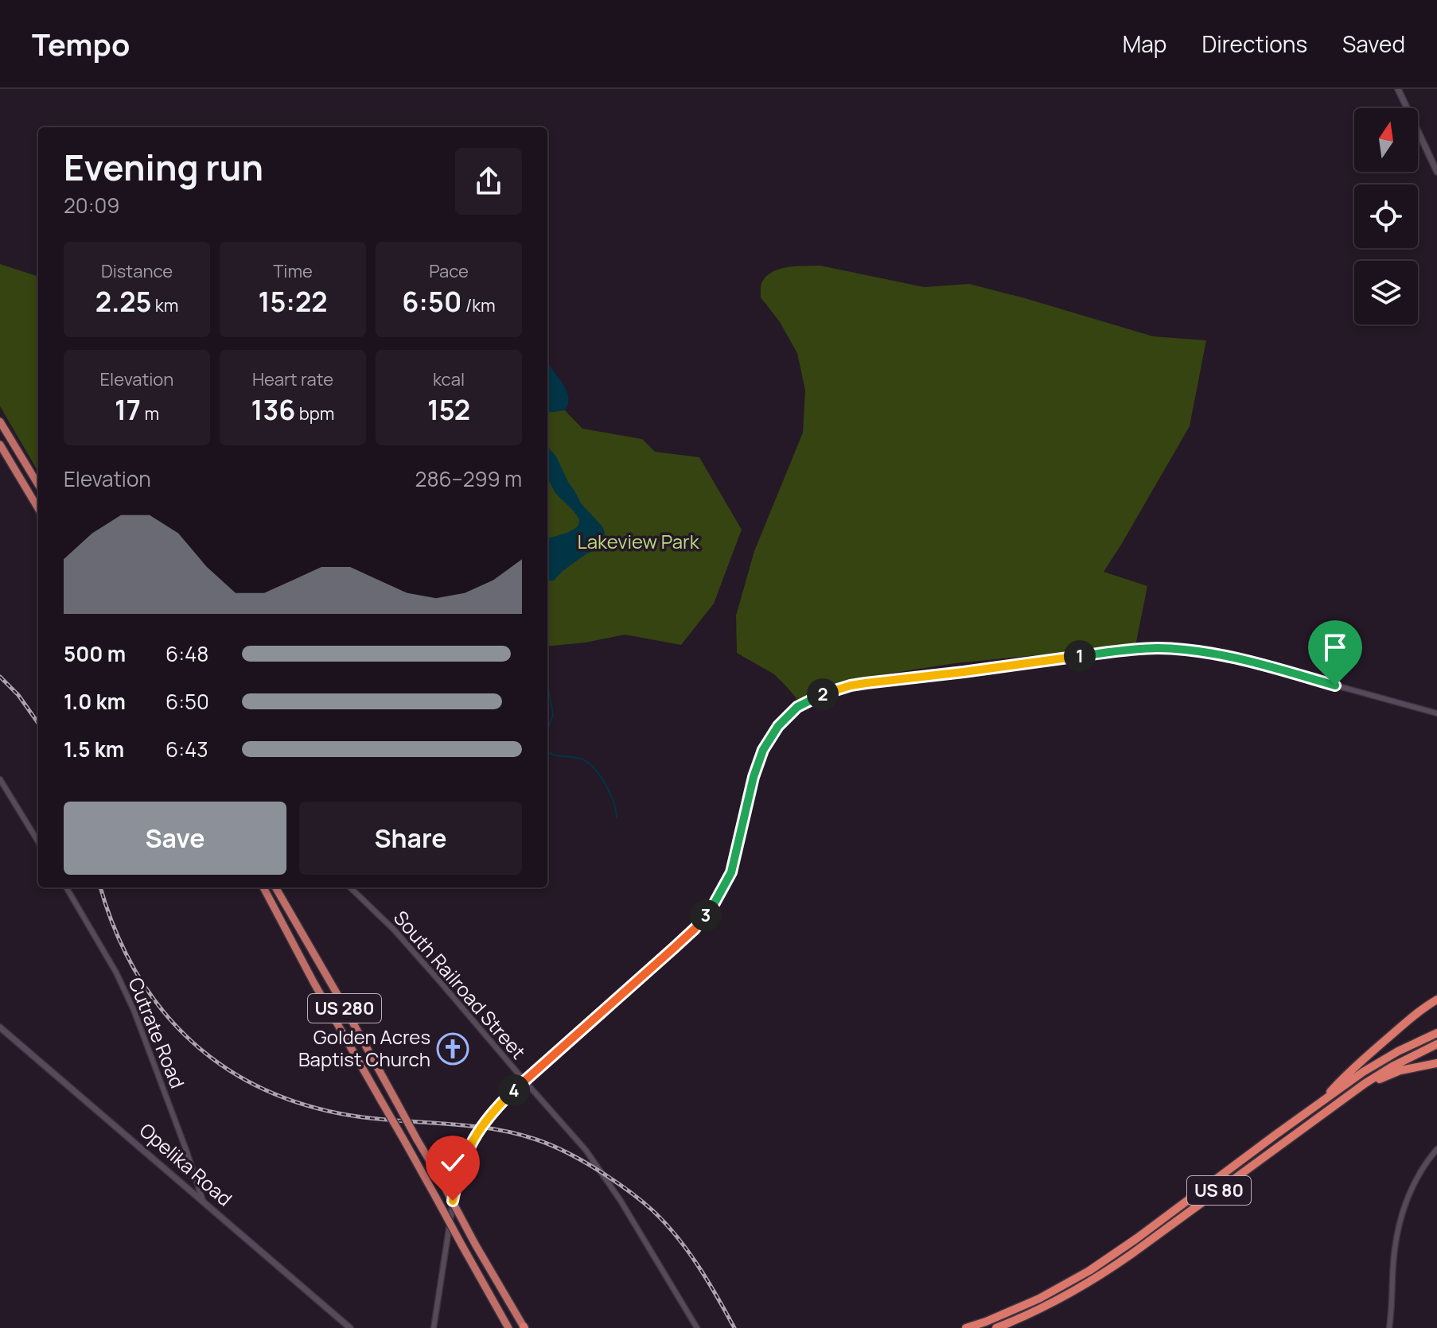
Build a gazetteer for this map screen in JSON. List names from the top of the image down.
{
  "streets": {
    "highway": ["US 280", "US 80"],
    "main road": ["Opelika Road"],
    "street": ["South Railroad Street", "Cutrate Road"]
  },
  "crossings": [
    ["Cutrate Road", "Opelika Road"]
  ],
  "parks": ["Lakeview Park"],
  "places": {
    "church": ["Golden Acres Baptist Church"]
  },
  "north": "top",
  "page": {
    "header": "Tempo",
    "nav": ["Map", "Directions", "Saved"],
    "heading": ["Evening run", "20:09"],
    "stats": [
      ["Distance", "2.25 km"],
      ["Time", "15:22"],
      ["Pace", "6:50 /km"],
      ["Elevation", "17 m"],
      ["Heart rate", "136 bpm"],
      ["kcal", "152"]
    ],
    "chart": ["Elevation", "286–299 m"],
    "list": [
      {
        "name": "500 m",
        "note": "6:48"
      },
      {
        "name": "1.0 km",
        "note": "6:50"
      },
      {
        "name": "1.5 km",
        "note": "6:43"
      }
    ],
    "pins": [
      "1",
      "2",
      "3",
      "4"
    ],
    "buttons": ["Save", "Share"]
  }
}
